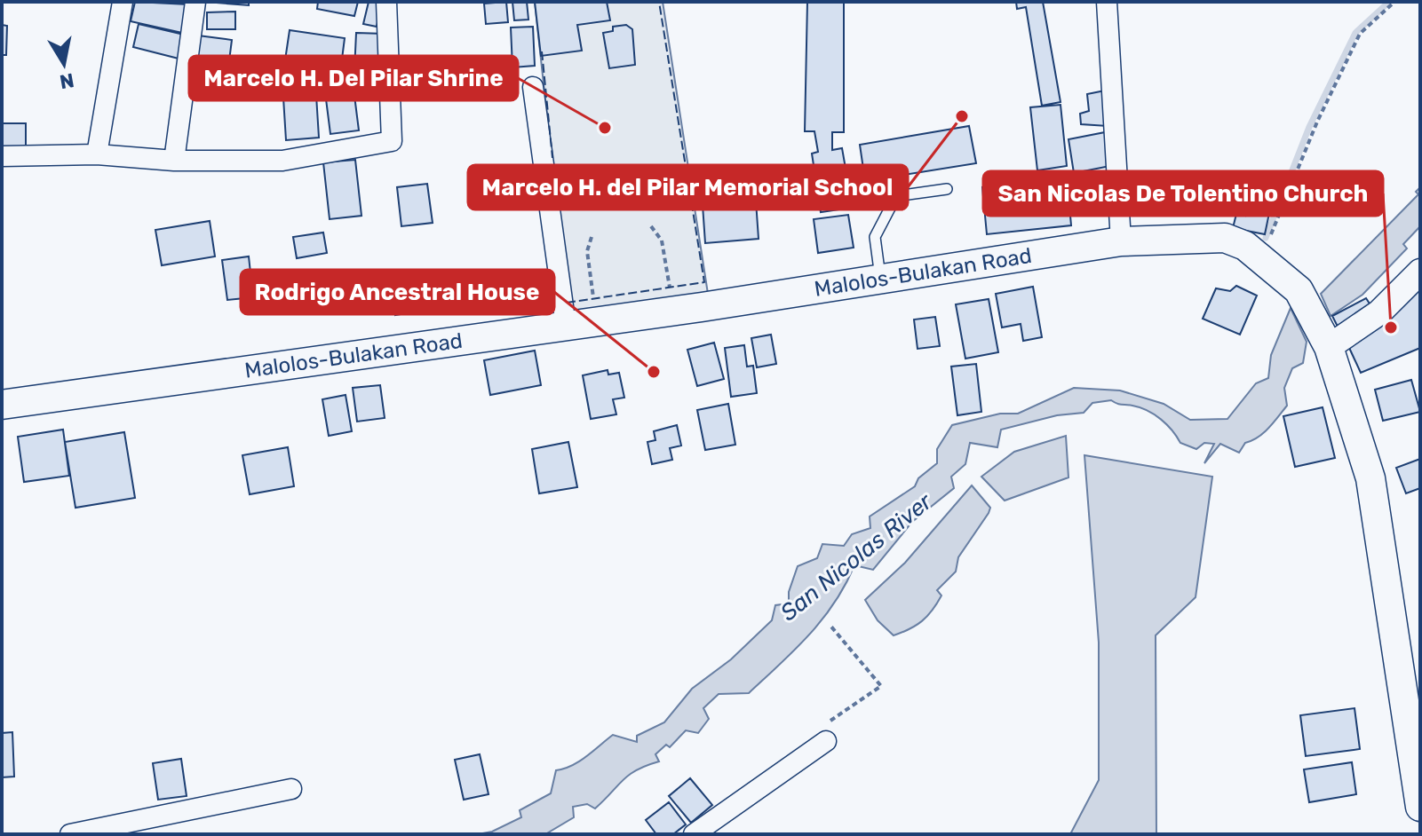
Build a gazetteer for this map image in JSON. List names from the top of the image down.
{
  "streets": {
    "main road": ["Malolos-Bulakan Road"]
  },
  "water": ["San Nicolas River"],
  "places": [
    "Marcelo H. del Pilar Memorial School",
    "Marcelo H. Del Pilar Shrine",
    "San Nicolas De Tolentino Church",
    "Rodrigo Ancestral House"
  ],
  "north": "bottom"
}
